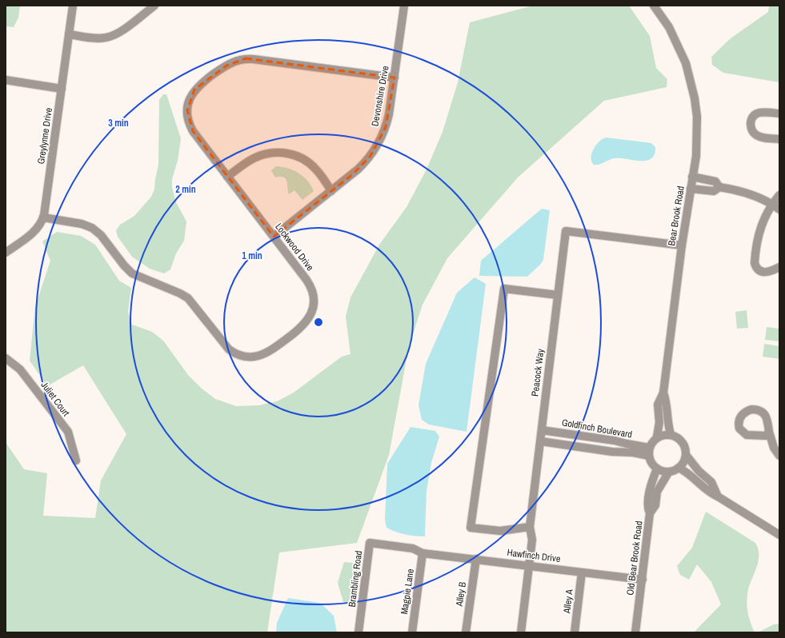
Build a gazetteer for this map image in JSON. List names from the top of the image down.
{
  "streets": {
    "street": [
      "Devonshire Drive",
      "Greylynne Drive",
      "Bear Brook Road",
      "Lockwood Drive",
      "Peacock Way",
      "Juliet Court",
      "Goldfinch Boulevard",
      "Hawfinch Drive",
      "Old Bear Brook Road",
      "Brambling Road",
      "Magpie Lane",
      "Alley B",
      "Alley A"
    ]
  },
  "crossings": [
    ["Devonshire Drive", "Lockwood Drive"],
    ["Greylynne Drive", "Lockwood Drive"],
    ["Bear Brook Road", "Peacock Way"],
    ["Bear Brook Road", "Goldfinch Boulevard"],
    ["Bear Brook Road", "Old Bear Brook Road"],
    ["Peacock Way", "Goldfinch Boulevard"],
    ["Peacock Way", "Hawfinch Drive"],
    ["Goldfinch Boulevard", "Old Bear Brook Road"],
    ["Hawfinch Drive", "Old Bear Brook Road"],
    ["Hawfinch Drive", "Brambling Road"],
    ["Hawfinch Drive", "Magpie Lane"],
    ["Hawfinch Drive", "Alley B"],
    ["Hawfinch Drive", "Alley A"],
    ["Brambling Road", "Magpie Lane"]
  ],
  "rings": ["3 min", "2 min", "1 min"]
}
